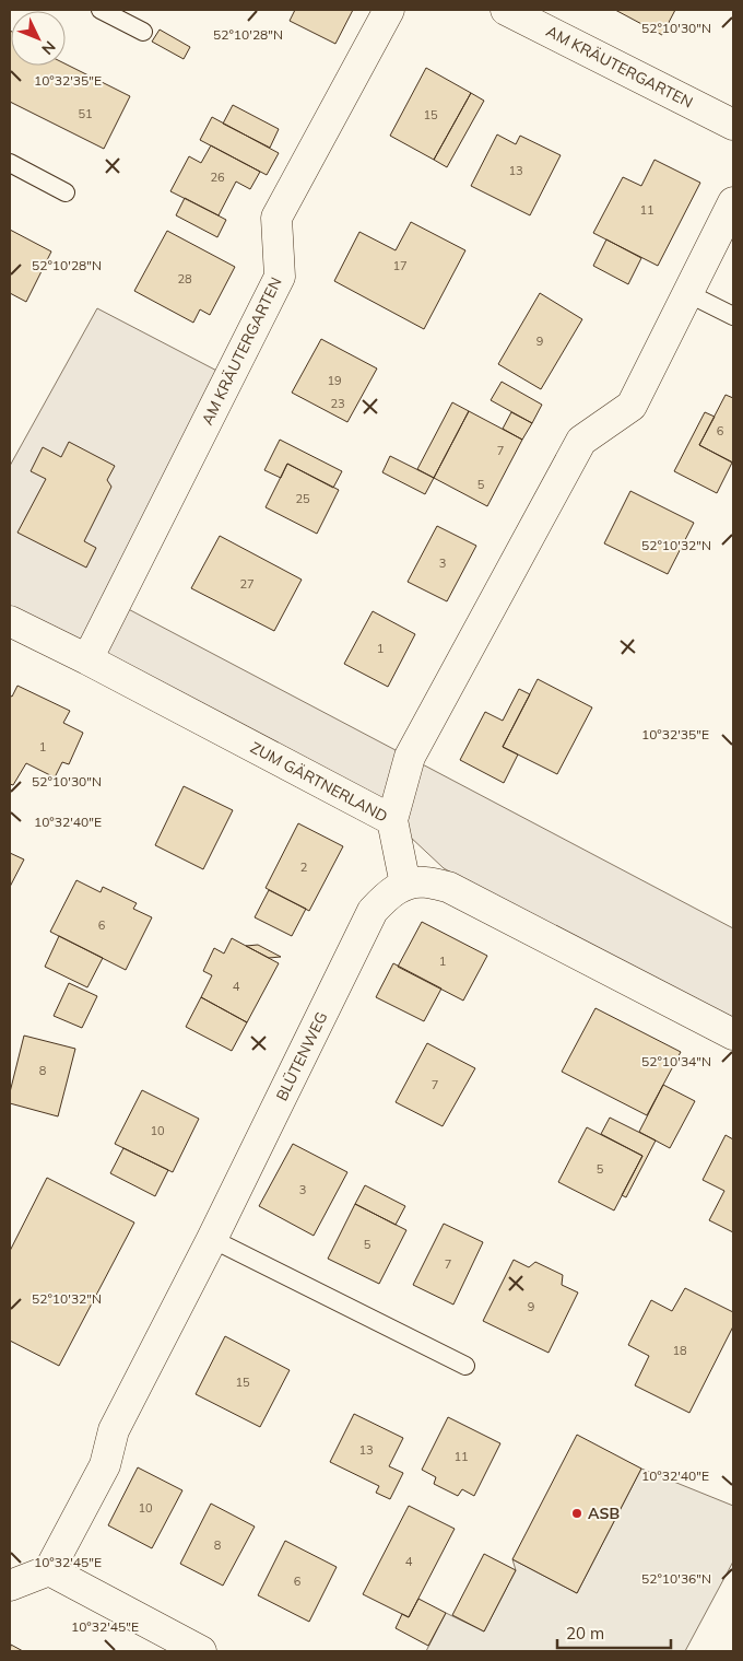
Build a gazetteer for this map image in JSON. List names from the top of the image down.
{
  "streets": {
    "street": ["AM KRÄUTERGARTEN", "ZUM GÄRTNERLAND", "BLÜTENWEG"]
  },
  "crossings": [
    ["AM KRÄUTERGARTEN", "ZUM GÄRTNERLAND"],
    ["ZUM GÄRTNERLAND", "BLÜTENWEG"]
  ],
  "places": ["ASB"],
  "house_numbers": [
    "51",
    "15",
    "13",
    "26",
    "11",
    "17",
    "28",
    "9",
    "19",
    "23",
    "6",
    "7",
    "5",
    "25",
    "3",
    "27",
    "1",
    "1",
    "2",
    "6",
    "1",
    "4",
    "8",
    "7",
    "10",
    "5",
    "3",
    "5",
    "7",
    "9",
    "18",
    "15",
    "13",
    "11",
    "10",
    "8",
    "4",
    "6"
  ],
  "scale_bar": "20 m",
  "north": "bottom right",
  "coordinates": [
    "52°10'30\"N",
    "52°10'28\"N",
    "10°32'35\"E",
    "52°10'32\"N",
    "10°32'40\"E",
    "52°10'34\"N",
    "10°32'45\"E",
    "52°10'36\"N"
  ]
}
